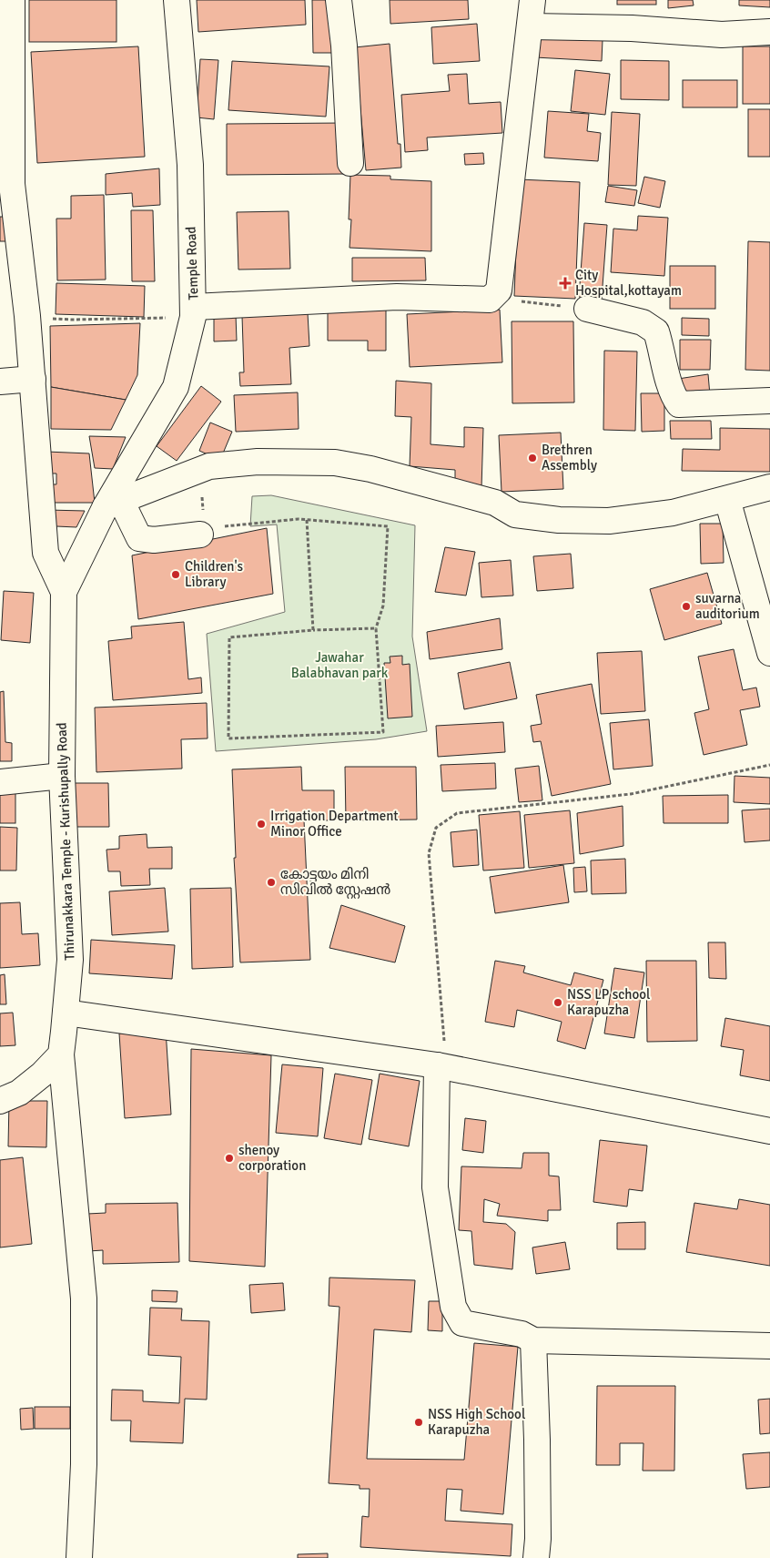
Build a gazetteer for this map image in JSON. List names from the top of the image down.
{
  "streets": {
    "street": ["Temple Road", "Thirunakkara Temple - Kurishupally Road"]
  },
  "crossings": [
    ["Temple Road", "Thirunakkara Temple - Kurishupally Road"]
  ],
  "parks": ["Jawahar Balabhavan park"],
  "places": {
    "health": ["City Hospital,kottayam"],
    "other": [
      "Brethren Assembly",
      "Children's Library",
      "suvarna auditorium",
      "Irrigation Department Minor Office",
      "കോട്ടയം മിനി സിവിൽ സ്റ്റേഷൻ",
      "NSS LP school Karapuzha",
      "shenoy corporation",
      "NSS High School Karapuzha"
    ]
  }
}
